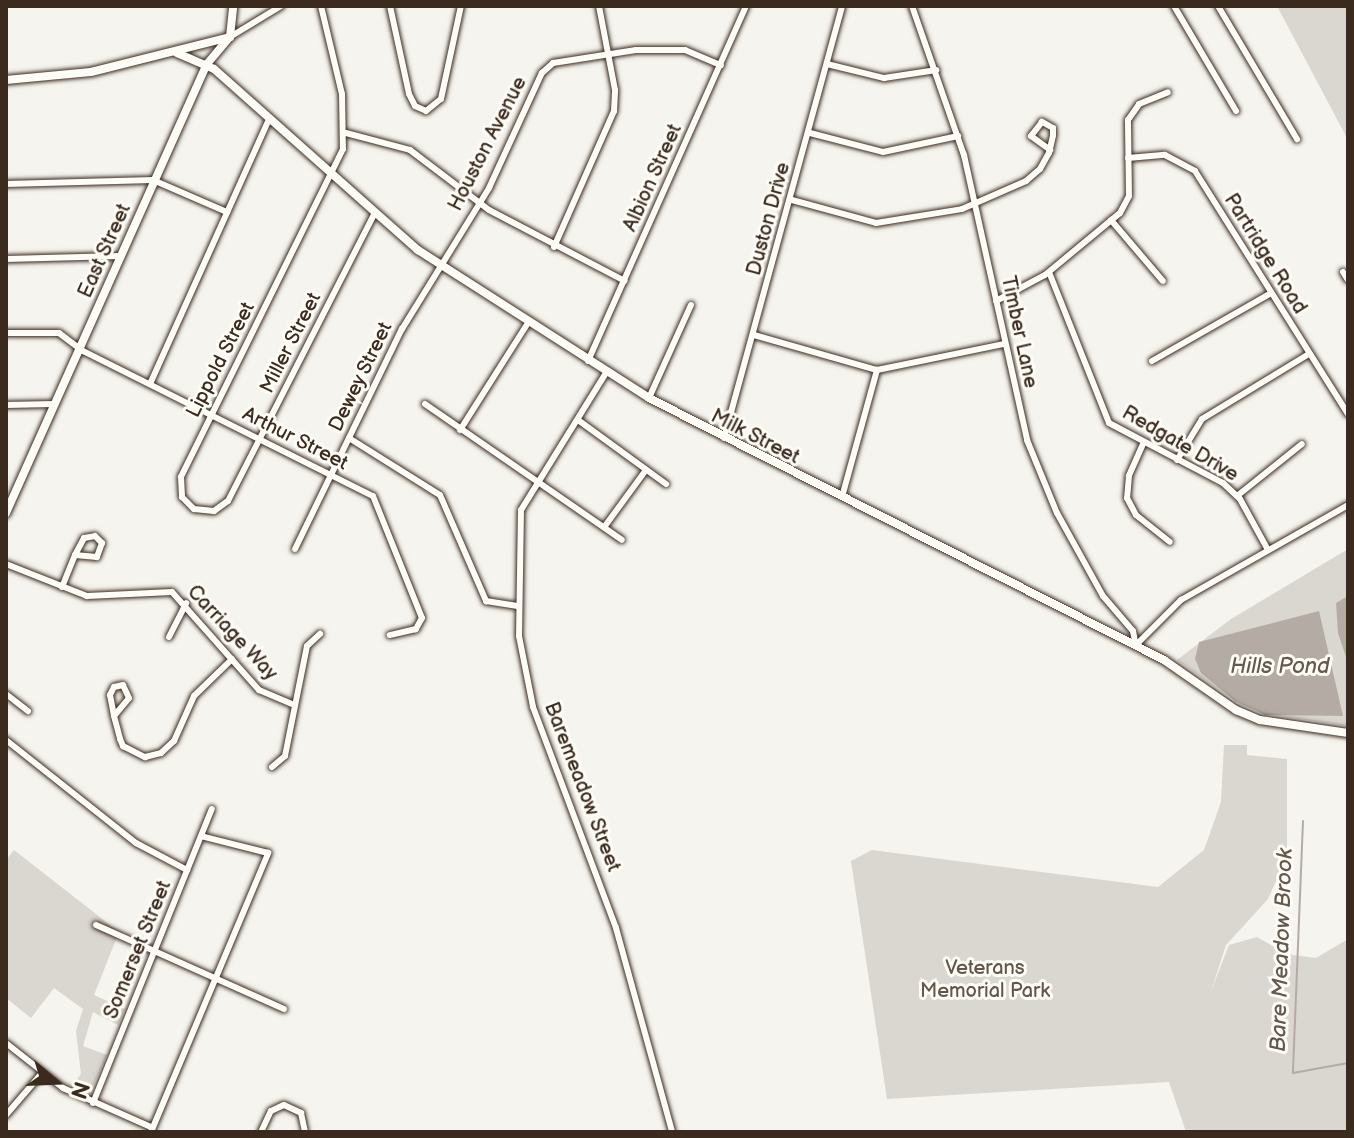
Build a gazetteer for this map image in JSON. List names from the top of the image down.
{
  "streets": {
    "street": [
      "Houston Avenue",
      "Albion Street",
      "Duston Drive",
      "East Street",
      "Partridge Road",
      "Timber Lane",
      "Miller Street",
      "Lippold Street",
      "Dewey Street",
      "Milk Street",
      "Arthur Street",
      "Redgate Drive",
      "Carriage Way",
      "Baremeadow Street",
      "Somerset Street"
    ]
  },
  "crossings": [
    ["Houston Avenue", "Albion Street"],
    ["Houston Avenue", "Dewey Street"],
    ["Houston Avenue", "Milk Street"],
    ["Albion Street", "Milk Street"],
    ["Duston Drive", "Milk Street"],
    ["East Street", "Milk Street"],
    ["East Street", "Arthur Street"],
    ["Timber Lane", "Milk Street"],
    ["Miller Street", "Lippold Street"],
    ["Miller Street", "Milk Street"],
    ["Miller Street", "Arthur Street"],
    ["Lippold Street", "Milk Street"],
    ["Lippold Street", "Arthur Street"],
    ["Dewey Street", "Milk Street"],
    ["Dewey Street", "Arthur Street"],
    ["Milk Street", "Baremeadow Street"]
  ],
  "water": ["Hills Pond", "Bare Meadow Brook"],
  "parks": ["Veterans Memorial Park"],
  "north": "right"
}
